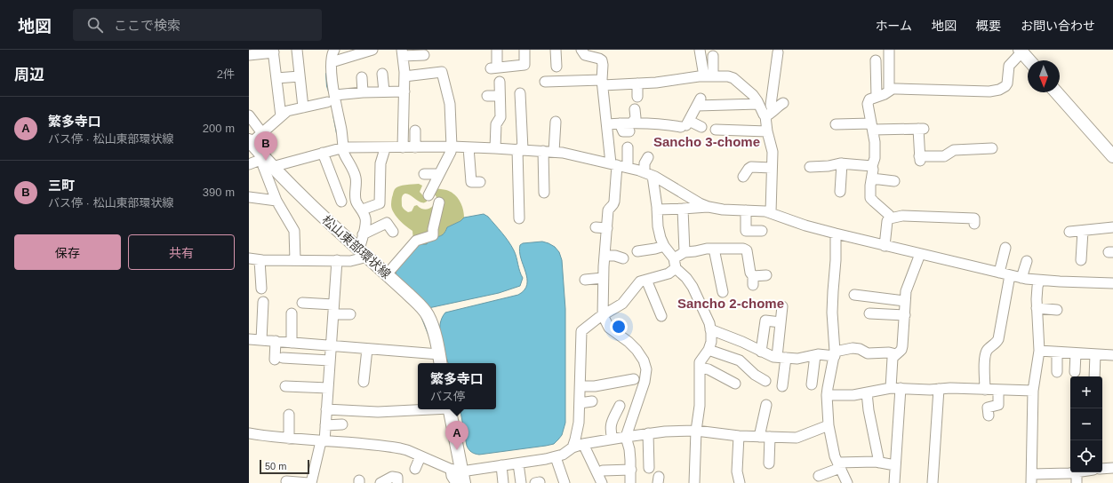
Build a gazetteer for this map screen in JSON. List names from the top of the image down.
{
  "streets": {
    "main road": ["松山東部環状線"]
  },
  "districts": ["Sancho 3-chome", "Sancho 2-chome"],
  "scale_bar": "50 m",
  "north": "bottom",
  "page": {
    "header": "地図",
    "search": "ここで検索",
    "nav": [
      "ホーム",
      "地図",
      "概要",
      "お問い合わせ"
    ],
    "heading": ["周辺", "2件"],
    "list": [
      {
        "mark": "A",
        "name": "繁多寺口",
        "note": "バス停 · 松山東部環状線",
        "value": "200 m"
      },
      {
        "mark": "B",
        "name": "三町",
        "note": "バス停 · 松山東部環状線",
        "value": "390 m"
      }
    ],
    "pins": ["B", "A"],
    "buttons": ["保存", "共有"],
    "popup": ["繁多寺口", "バス停"],
    "map_buttons": ["+", "−"],
    "scale": "50 m"
  }
}
